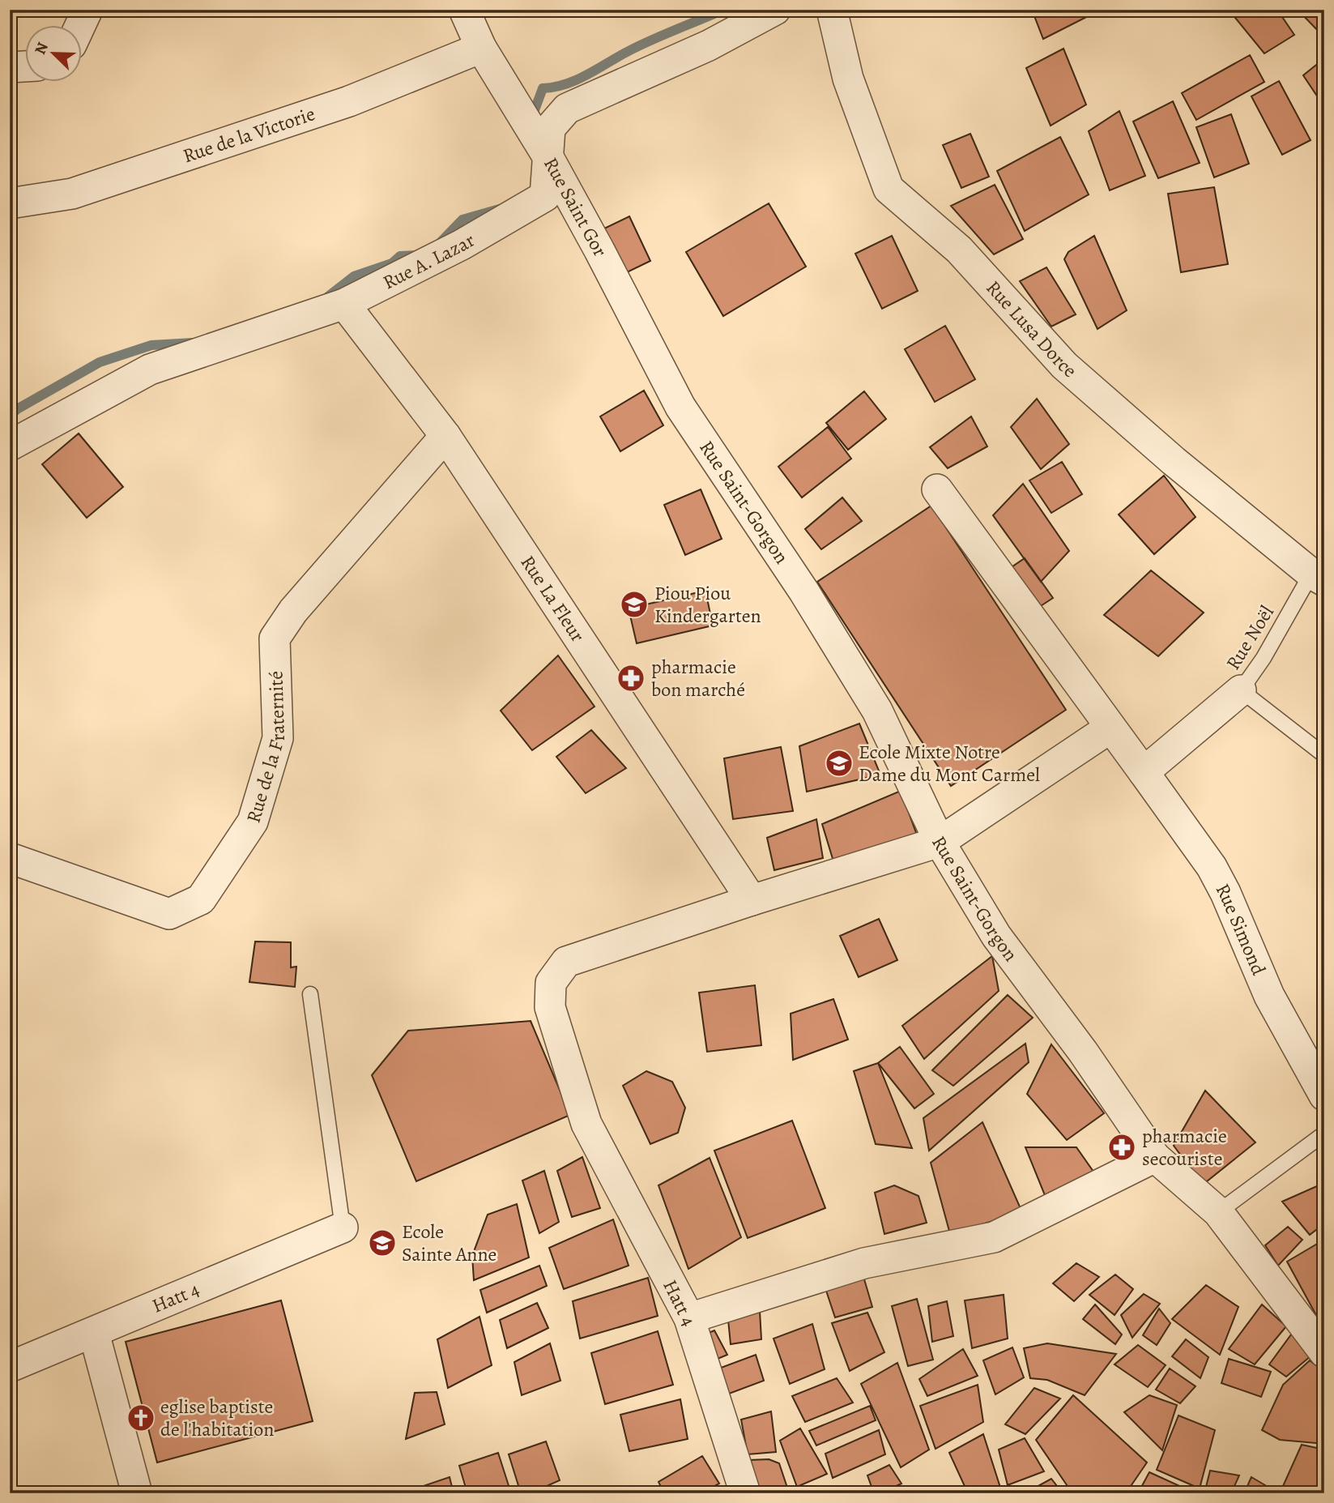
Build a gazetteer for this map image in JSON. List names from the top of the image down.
{
  "streets": {
    "street": [
      "Rue de la Victorie",
      "Rue Saint Gor",
      "Rue A. Lazar",
      "Rue Lusa Dorce",
      "Rue Saint-Gorgon",
      "Rue La Fleur",
      "Rue de la Fraternité",
      "Rue Simond",
      "Hatt 4"
    ],
    "lane": ["Rue Noël"]
  },
  "crossings": [
    ["Rue de la Victorie", "Rue Saint Gor"],
    ["Rue Saint Gor", "Rue A. Lazar"],
    ["Rue Saint Gor", "Rue Saint-Gorgon"],
    ["Rue A. Lazar", "Rue La Fleur"],
    ["Rue Lusa Dorce", "Rue Noël"],
    ["Rue Saint-Gorgon", "Hatt 4"],
    ["Rue La Fleur", "Rue de la Fraternité"],
    ["Rue La Fleur", "Hatt 4"],
    ["Rue Simond", "Hatt 4"]
  ],
  "places": {
    "school or university": ["Piou Piou Kindergarten", "Ecole Mixte Notre Dame du Mont Carmel", "Ecole Sainte Anne"],
    "pharmacy": ["pharmacie bon marché", "pharmacie secouriste"],
    "church": ["eglise baptiste de l'habitation"]
  },
  "north": "top left"
}
